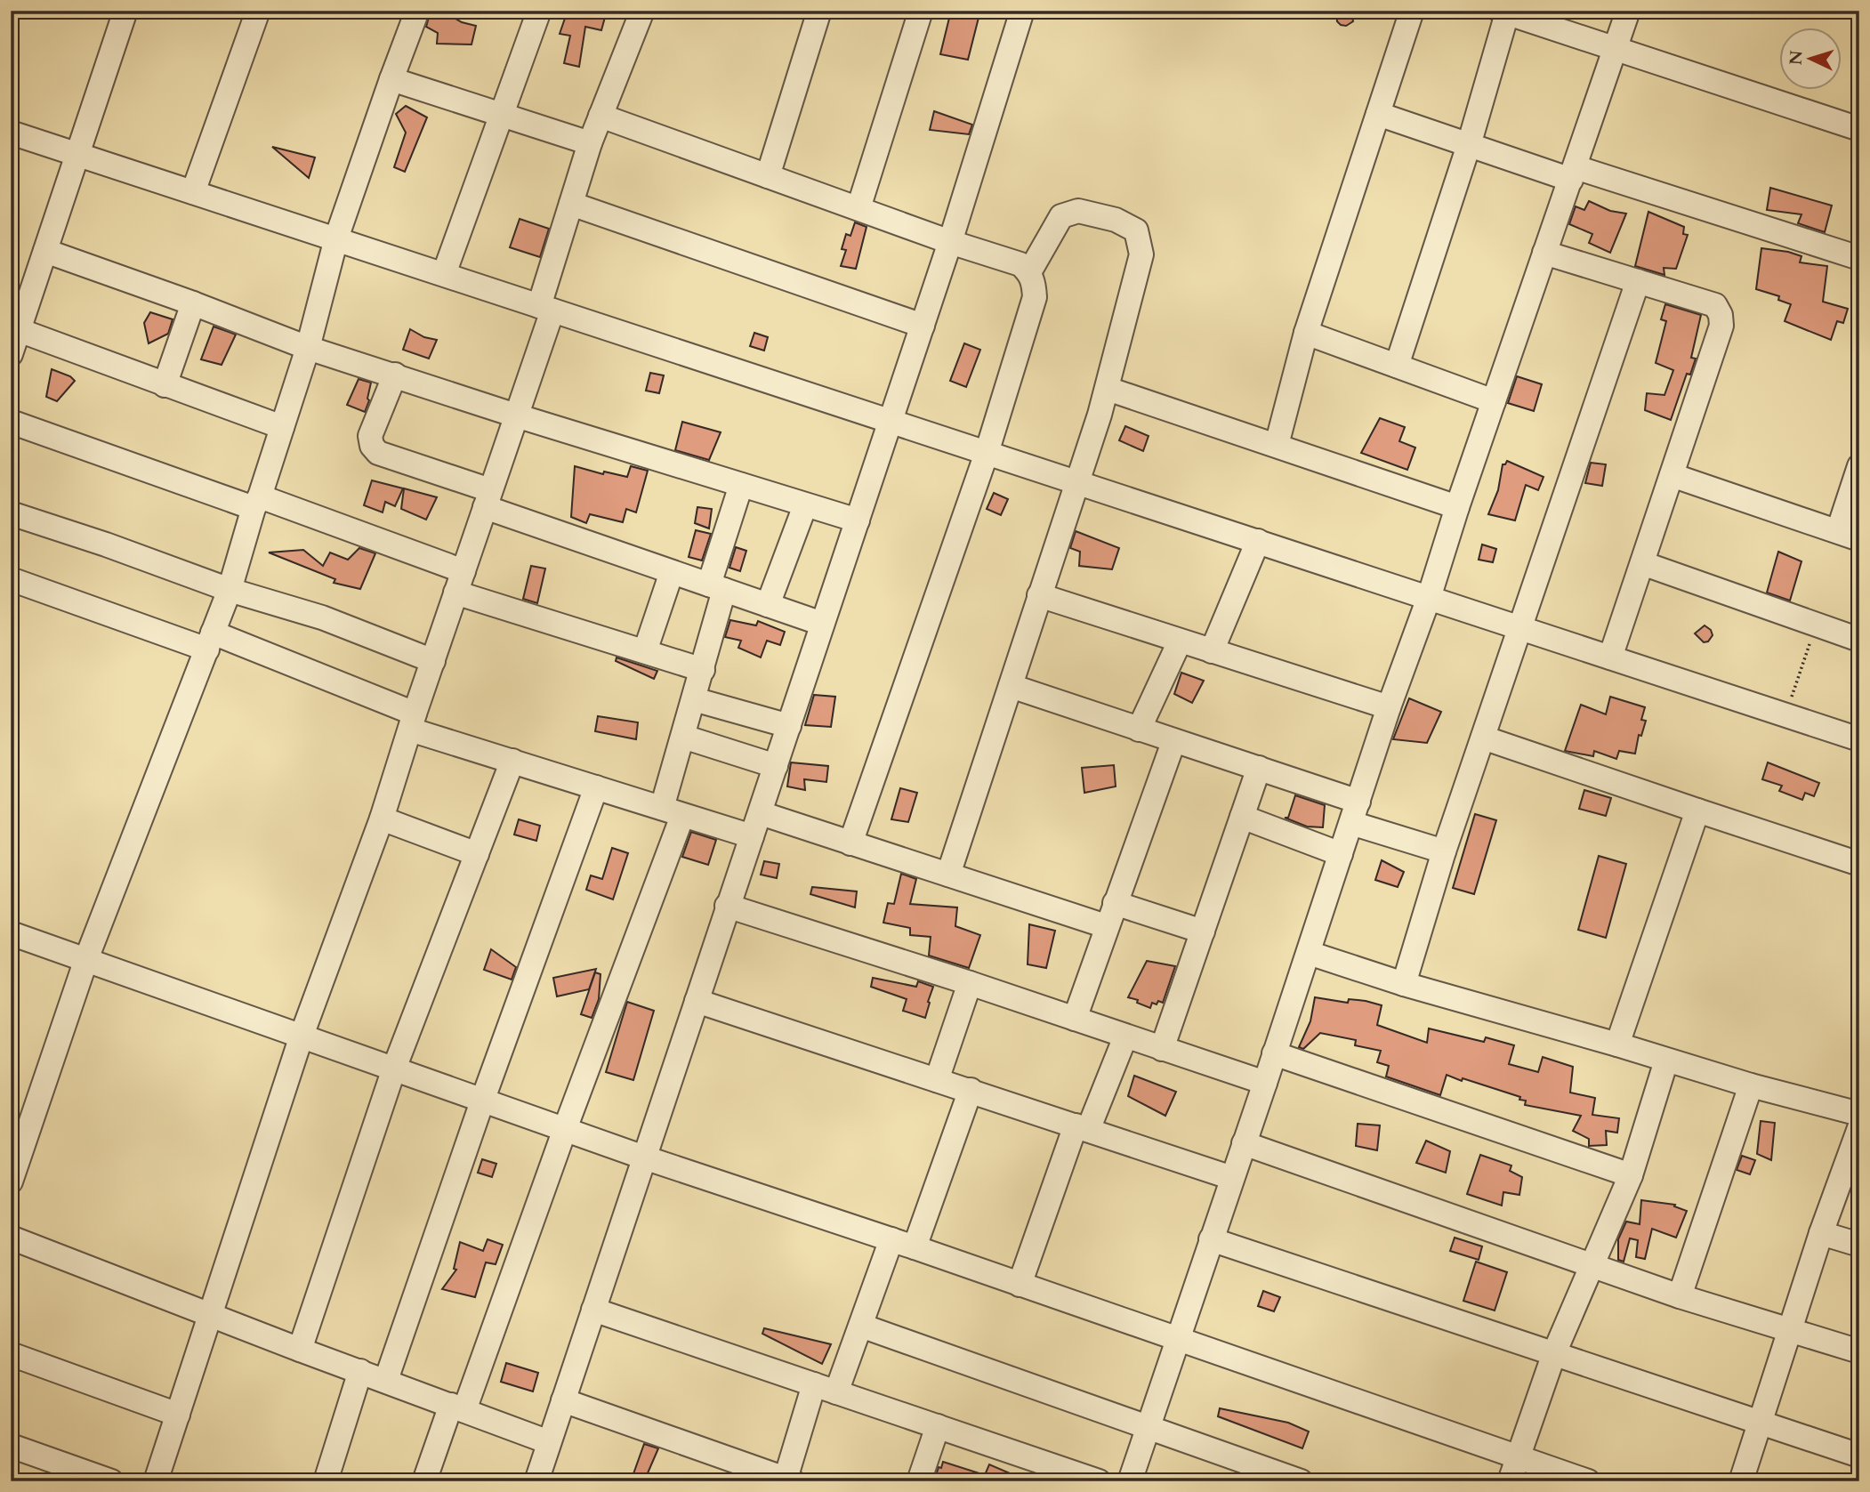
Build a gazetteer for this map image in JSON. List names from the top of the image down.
{
  "north": "left"
}
